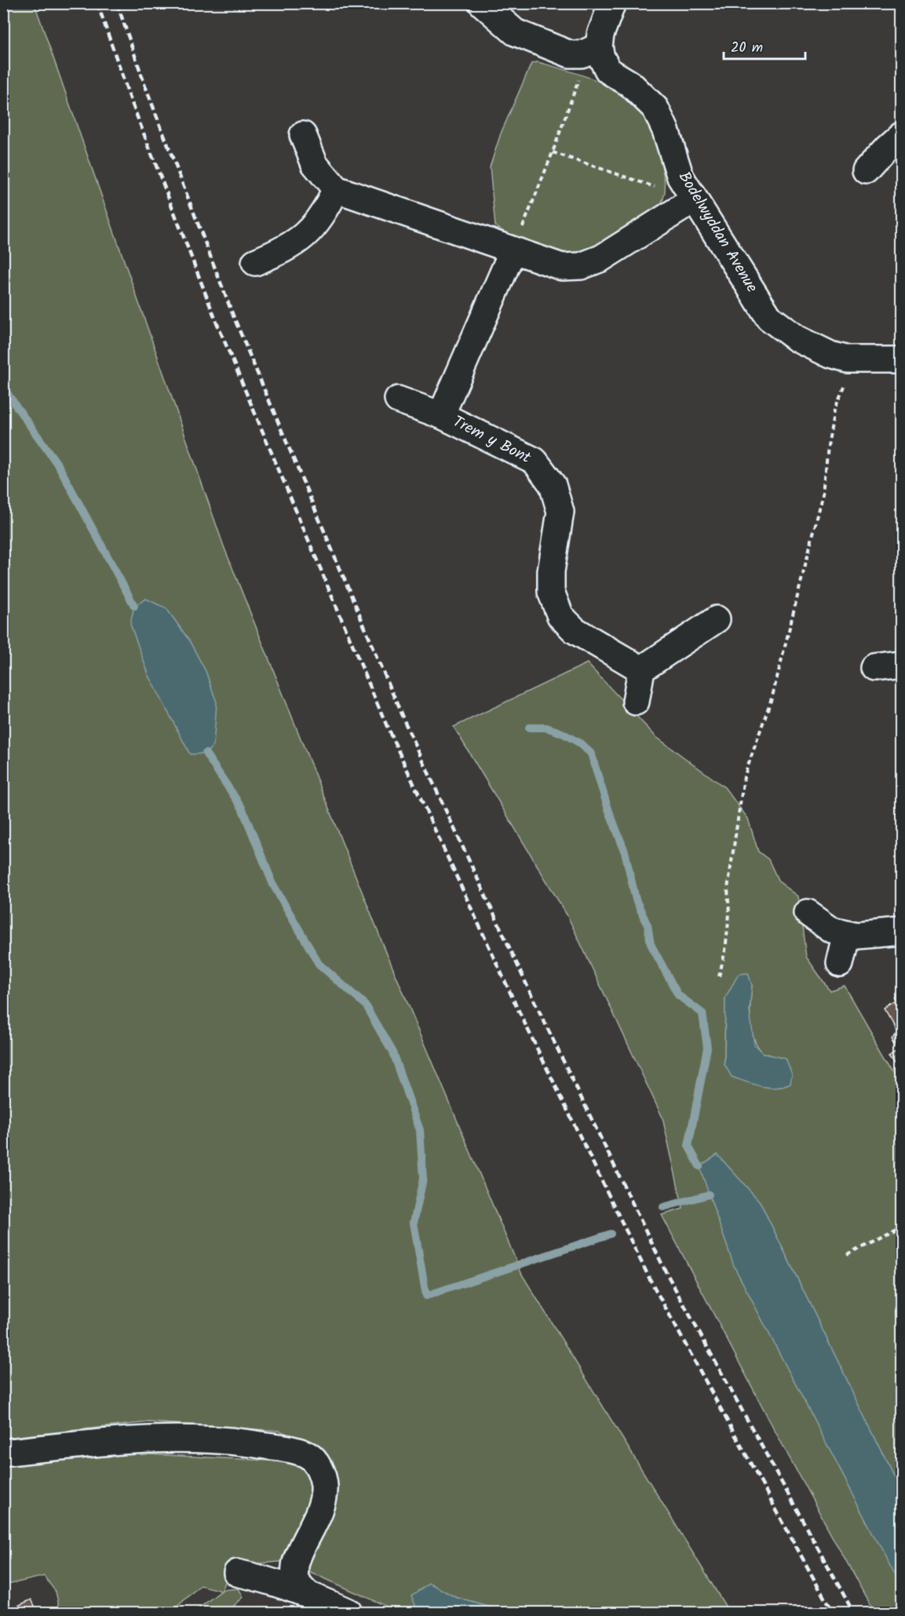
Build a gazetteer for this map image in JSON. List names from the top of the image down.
{
  "streets": {
    "street": ["Bodelwyddan Avenue", "Trem y Bont"]
  },
  "scale_bar": "20 m"
}
